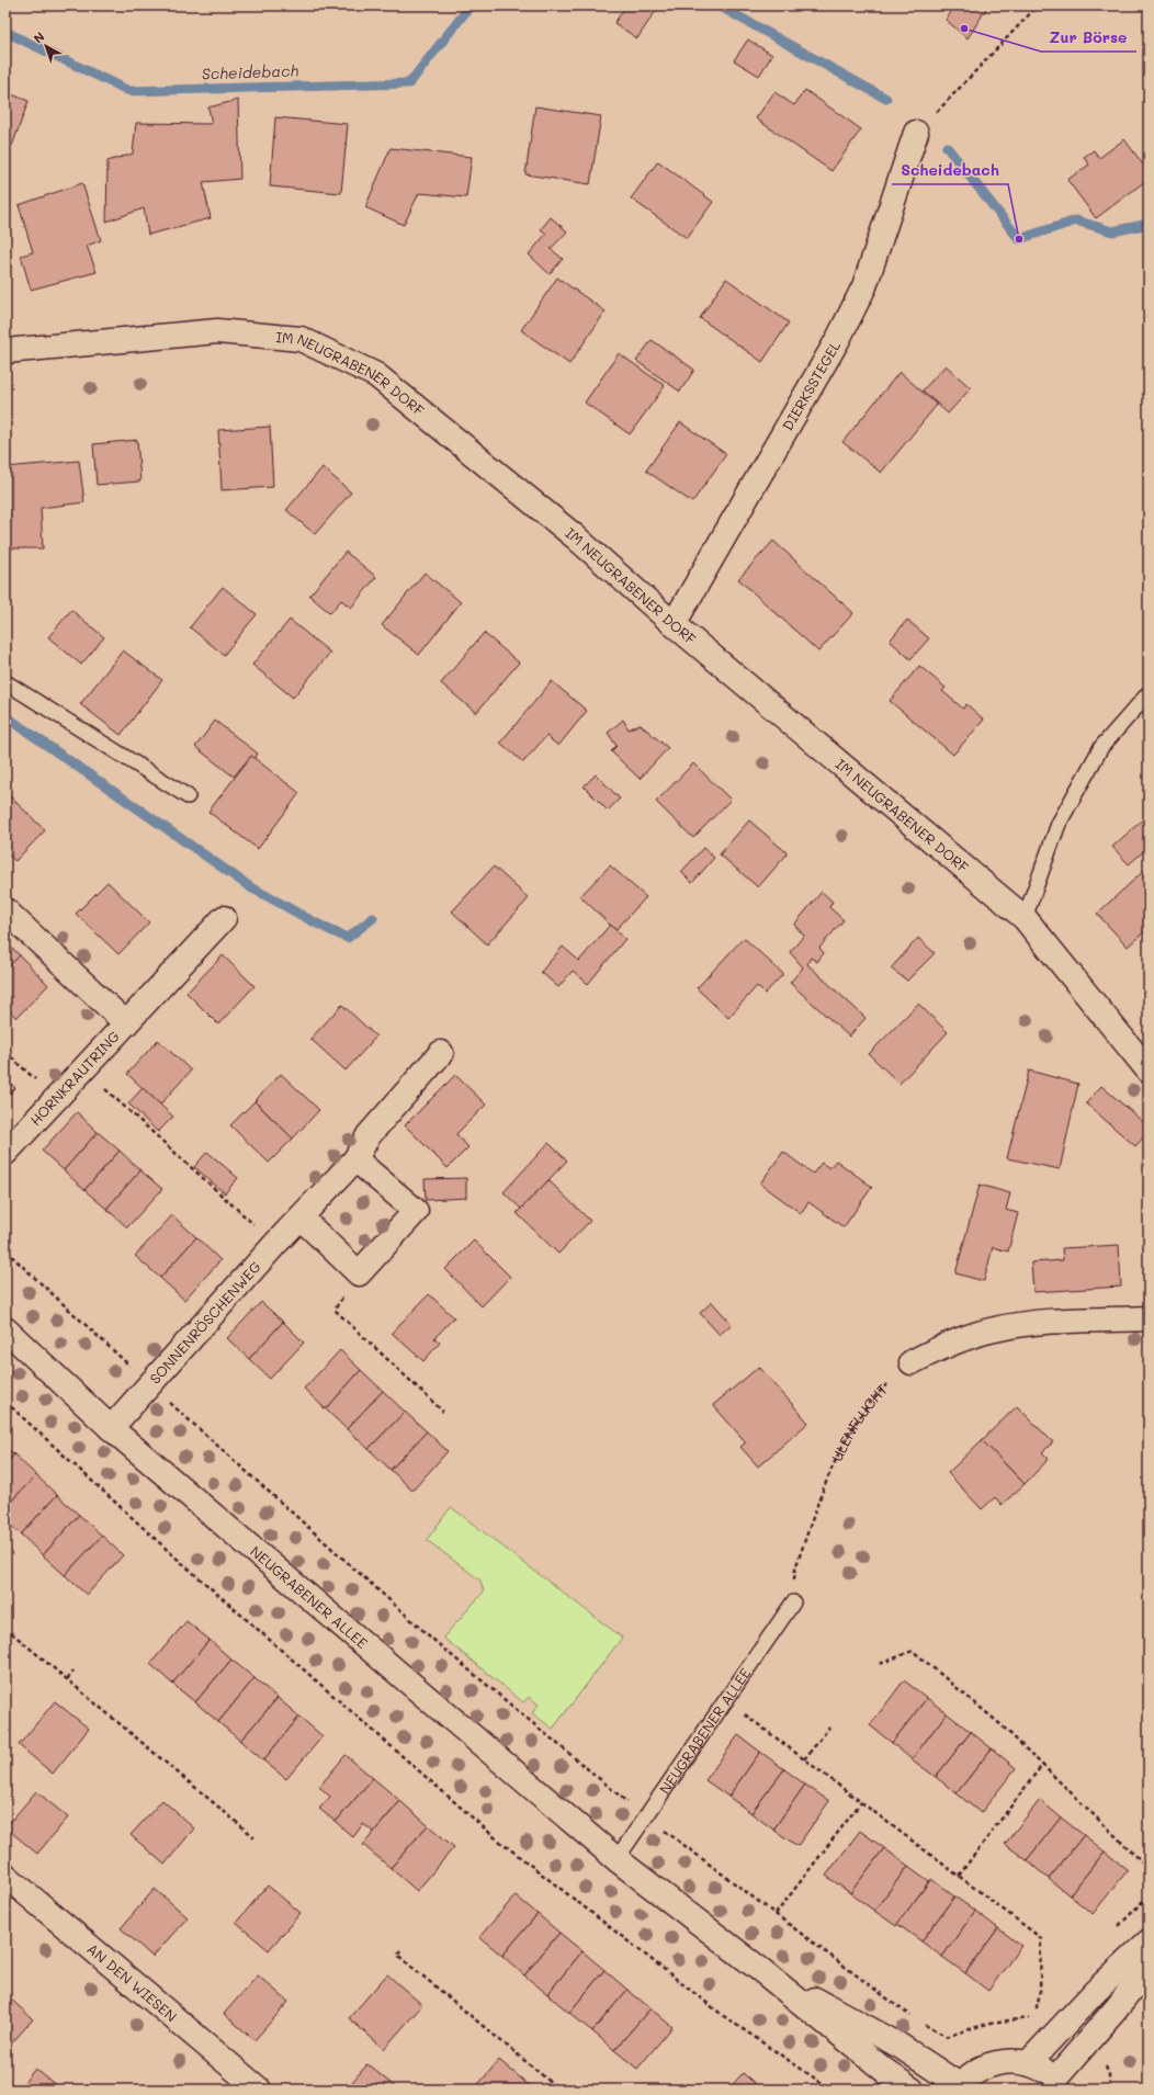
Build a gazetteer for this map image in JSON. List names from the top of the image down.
{
  "streets": {
    "street": [
      "IM NEUGRABENER DORF",
      "DIERKSSTEGEL",
      "HORNKRAUTRING",
      "SONNENRÖSCHENWEG",
      "NEUGRABENER ALLEE",
      "AN DEN WIESEN"
    ],
    "path": ["ULENFLUCHT"]
  },
  "crossings": [
    ["IM NEUGRABENER DORF", "DIERKSSTEGEL"],
    ["SONNENRÖSCHENWEG", "NEUGRABENER ALLEE"],
    ["ULENFLUCHT", "NEUGRABENER ALLEE"]
  ],
  "water": ["Scheidebach"],
  "places": ["Zur Börse", "Scheidebach"],
  "north": "top left"
}
